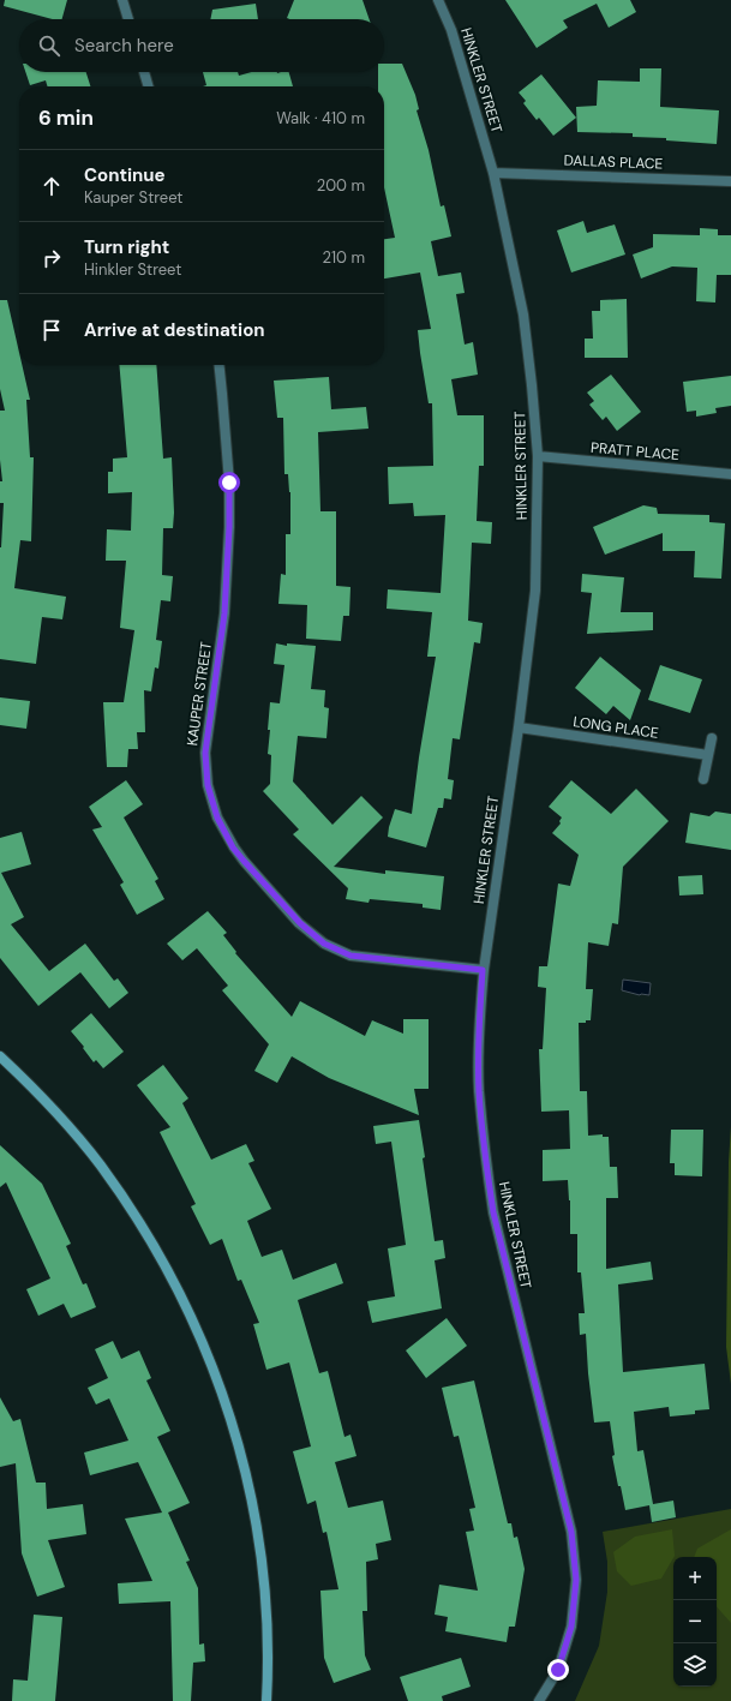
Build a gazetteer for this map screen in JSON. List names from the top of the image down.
{
  "streets": {
    "street": [
      "HINKLER STREET",
      "DALLAS PLACE",
      "PRATT PLACE",
      "KAUPER STREET",
      "LONG PLACE"
    ]
  },
  "crossings": [
    ["HINKLER STREET", "DALLAS PLACE"],
    ["HINKLER STREET", "PRATT PLACE"],
    ["HINKLER STREET", "KAUPER STREET"],
    ["HINKLER STREET", "LONG PLACE"]
  ],
  "page": {
    "search": "Search here",
    "heading": ["6 min", "Walk · 410 m"],
    "list": [
      ["Continue", "Kauper Street", "200 m"],
      ["Turn right", "Hinkler Street", "210 m"],
      "Arrive at destination"
    ],
    "map_buttons": ["+", "−"]
  }
}
